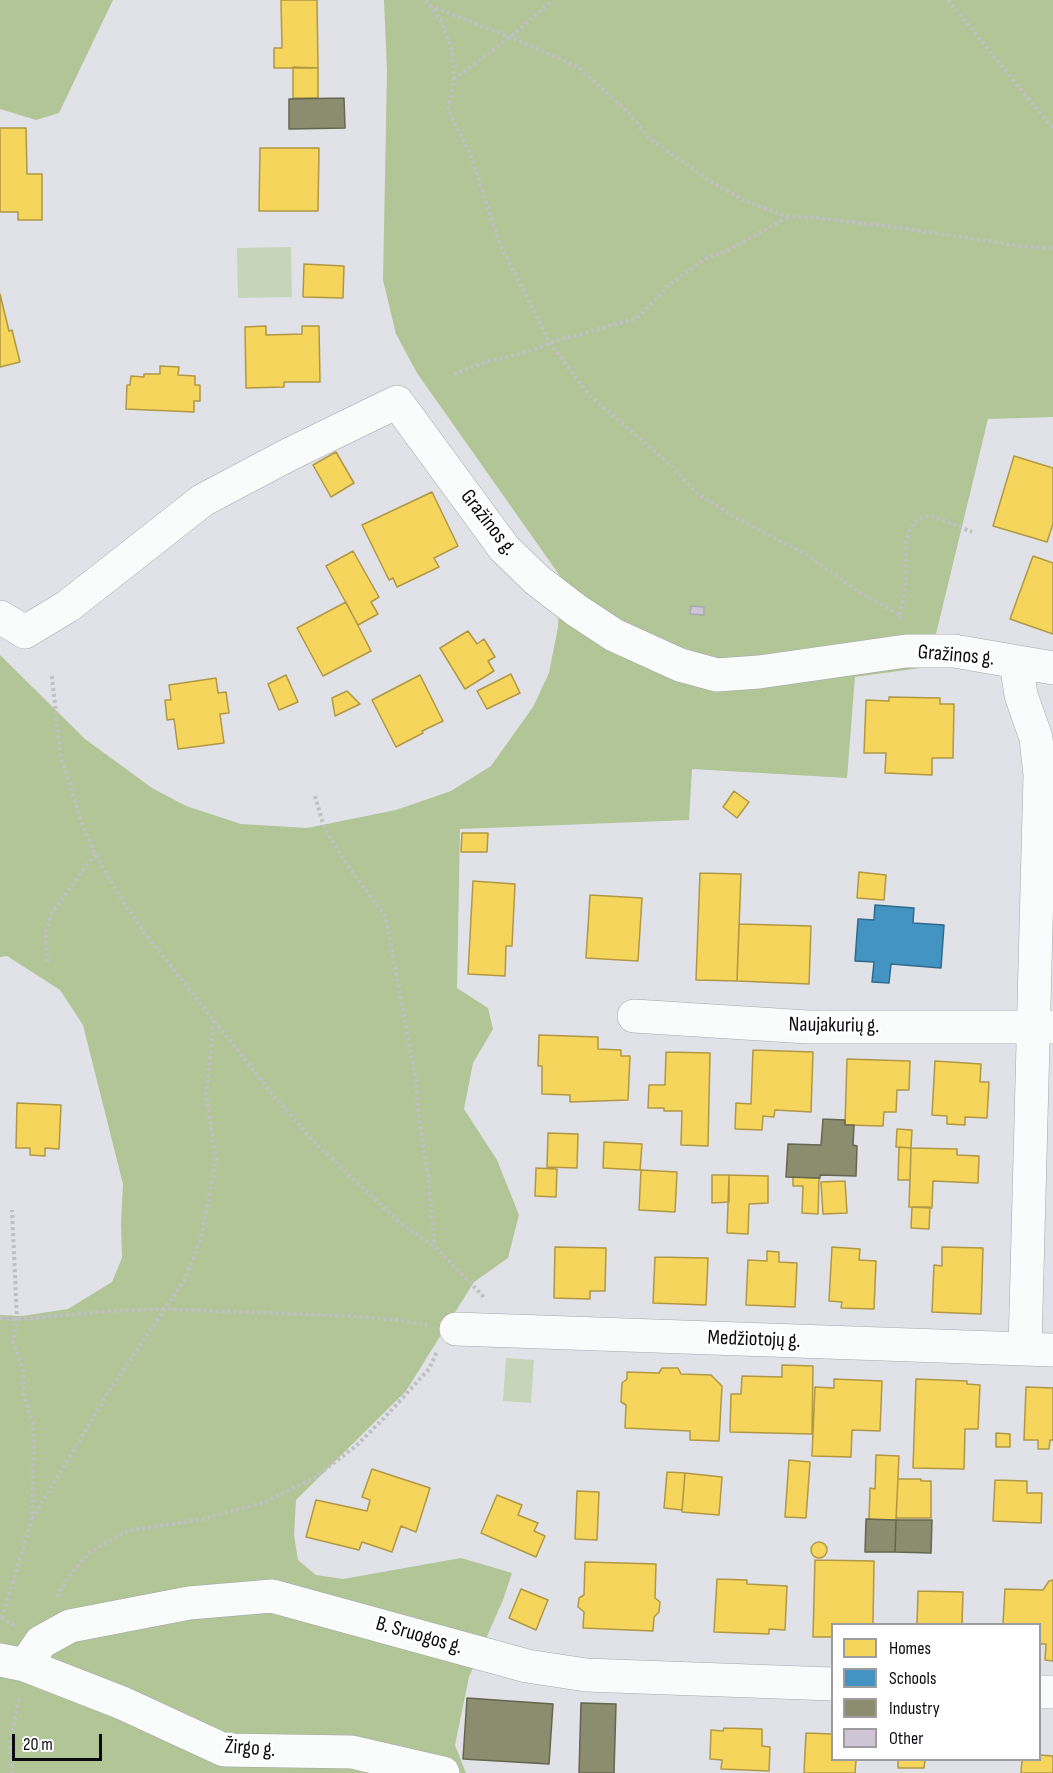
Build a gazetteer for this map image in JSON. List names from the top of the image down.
{
  "streets": {
    "street": [
      "Gražinos g.",
      "Naujakurių g.",
      "Medžiotojų g.",
      "B. Sruogos g.",
      "Žirgo g."
    ]
  },
  "crossings": [
    ["B. Sruogos g.", "Žirgo g."]
  ],
  "legend": [
    "Homes",
    "Schools",
    "Industry",
    "Other"
  ],
  "scale_bar": "20 m"
}
